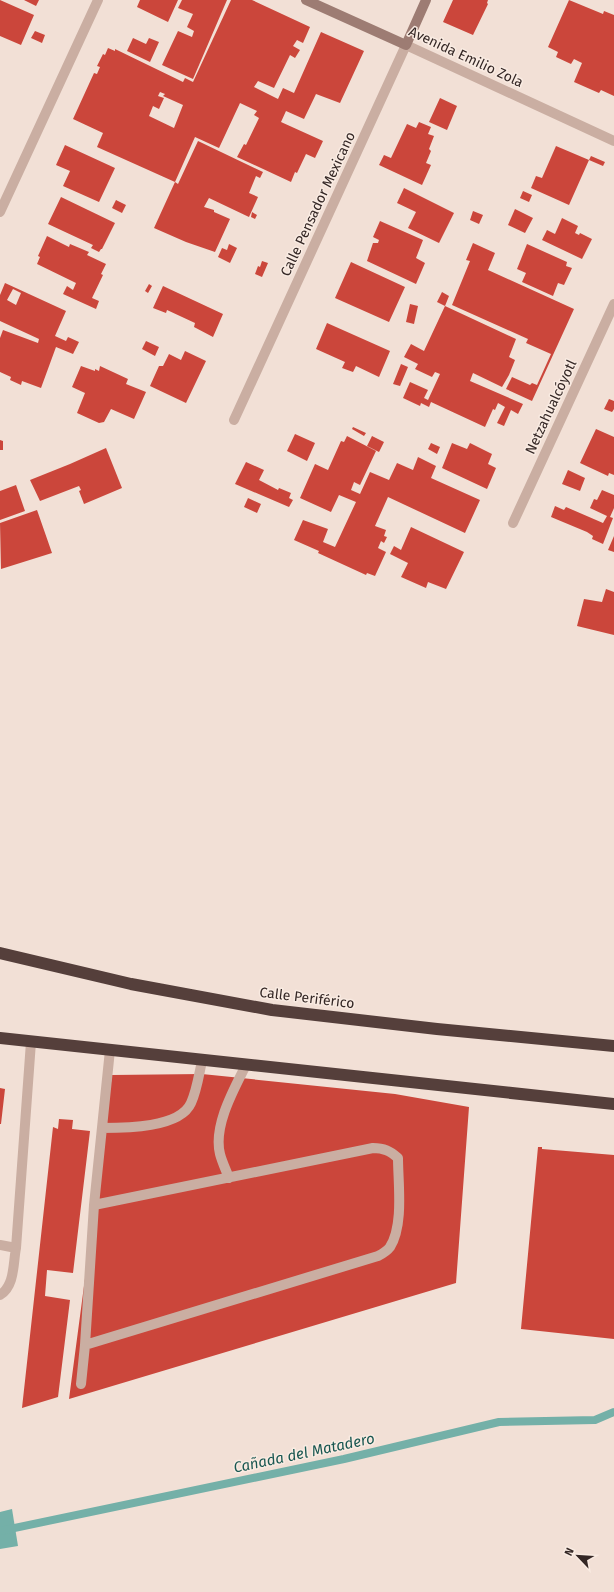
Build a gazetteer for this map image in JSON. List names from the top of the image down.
{
  "streets": {
    "highway": ["Calle Periférico"],
    "street": ["Avenida Emilio Zola", "Calle Pensador Mexicano", "Netzahualcóyotl"]
  },
  "crossings": [
    ["Avenida Emilio Zola", "Calle Pensador Mexicano"]
  ],
  "water": ["Cañada del Matadero"],
  "north": "top left"
}
